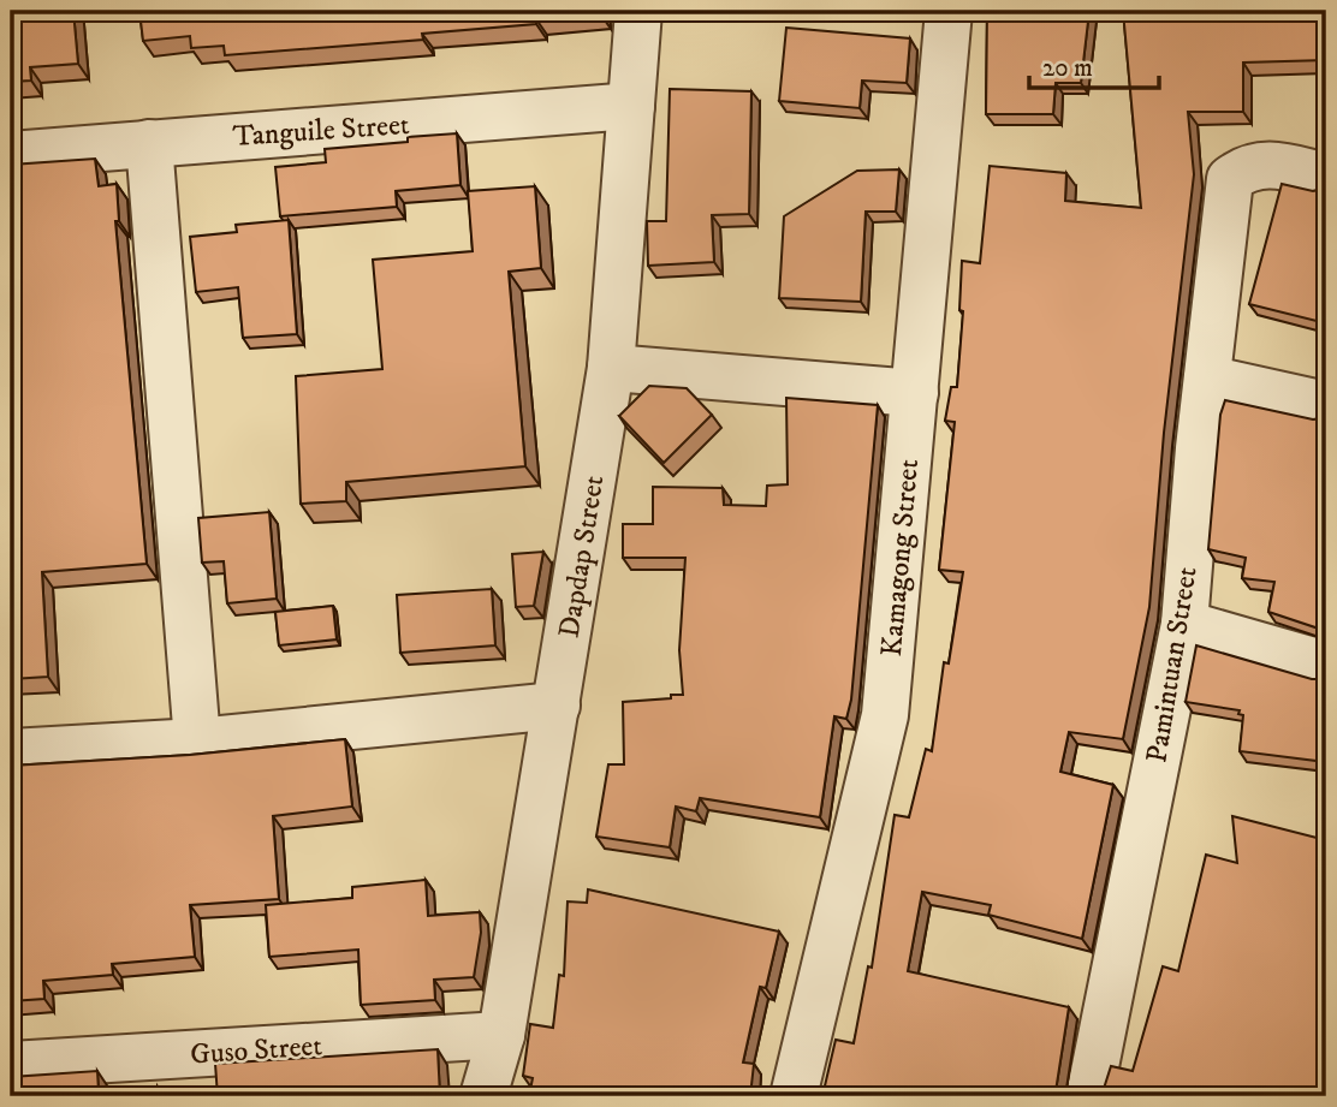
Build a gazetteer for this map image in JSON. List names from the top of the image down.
{
  "streets": {
    "street": [
      "Tanguile Street",
      "Dapdap Street",
      "Kamagong Street",
      "Pamintuan Street",
      "Guso Street"
    ]
  },
  "crossings": [
    ["Tanguile Street", "Dapdap Street"],
    ["Dapdap Street", "Guso Street"]
  ],
  "scale_bar": "20 m"
}
